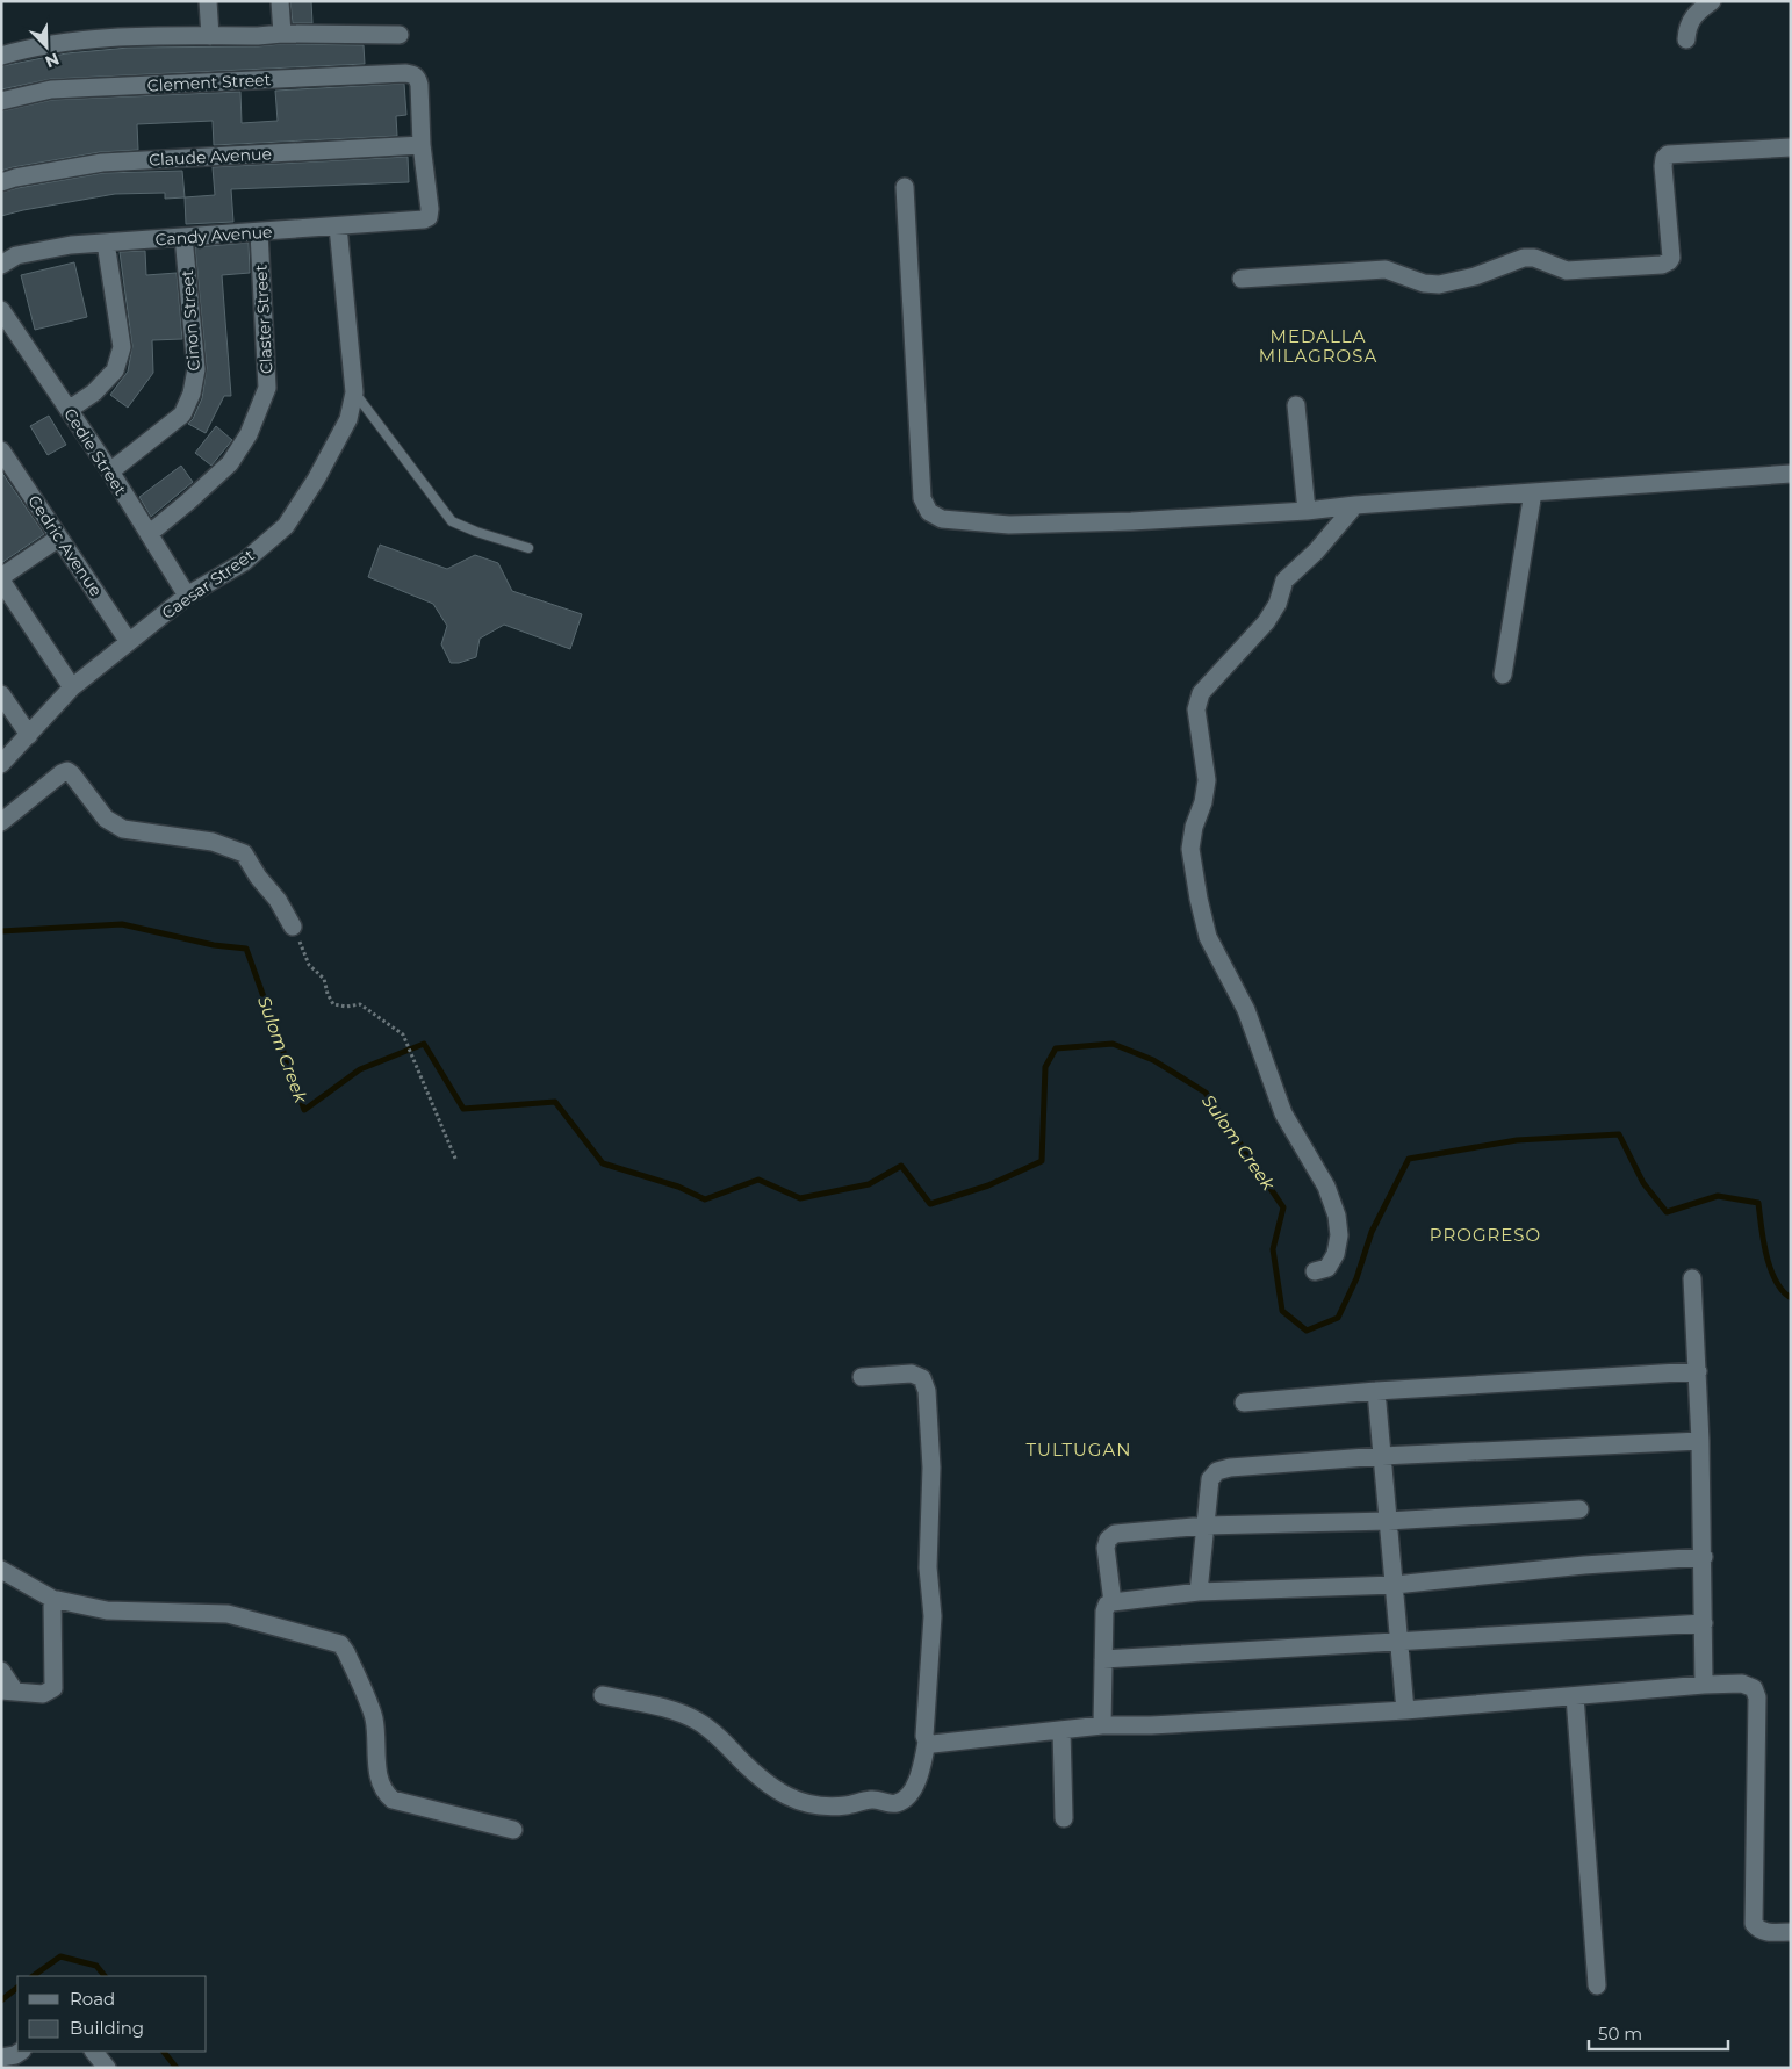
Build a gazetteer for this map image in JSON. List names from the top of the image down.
{
  "streets": {
    "street": [
      "Clement Street",
      "Claude Avenue",
      "Candy Avenue",
      "Claster Street",
      "Cinon Street",
      "Cedie Street",
      "Cedric Avenue",
      "Caesar Street"
    ]
  },
  "crossings": [
    ["Clement Street", "Claude Avenue"],
    ["Clement Street", "Candy Avenue"],
    ["Claude Avenue", "Candy Avenue"],
    ["Candy Avenue", "Claster Street"],
    ["Candy Avenue", "Cinon Street"],
    ["Candy Avenue", "Caesar Street"],
    ["Claster Street", "Cedie Street"],
    ["Cinon Street", "Cedie Street"],
    ["Cedie Street", "Caesar Street"],
    ["Cedric Avenue", "Caesar Street"]
  ],
  "districts": ["MEDALLA MILAGROSA", "PROGRESO", "TULTUGAN"],
  "water": ["Sulom Creek"],
  "legend": ["Road", "Building"],
  "scale_bar": "50 m",
  "north": "bottom right"
}
